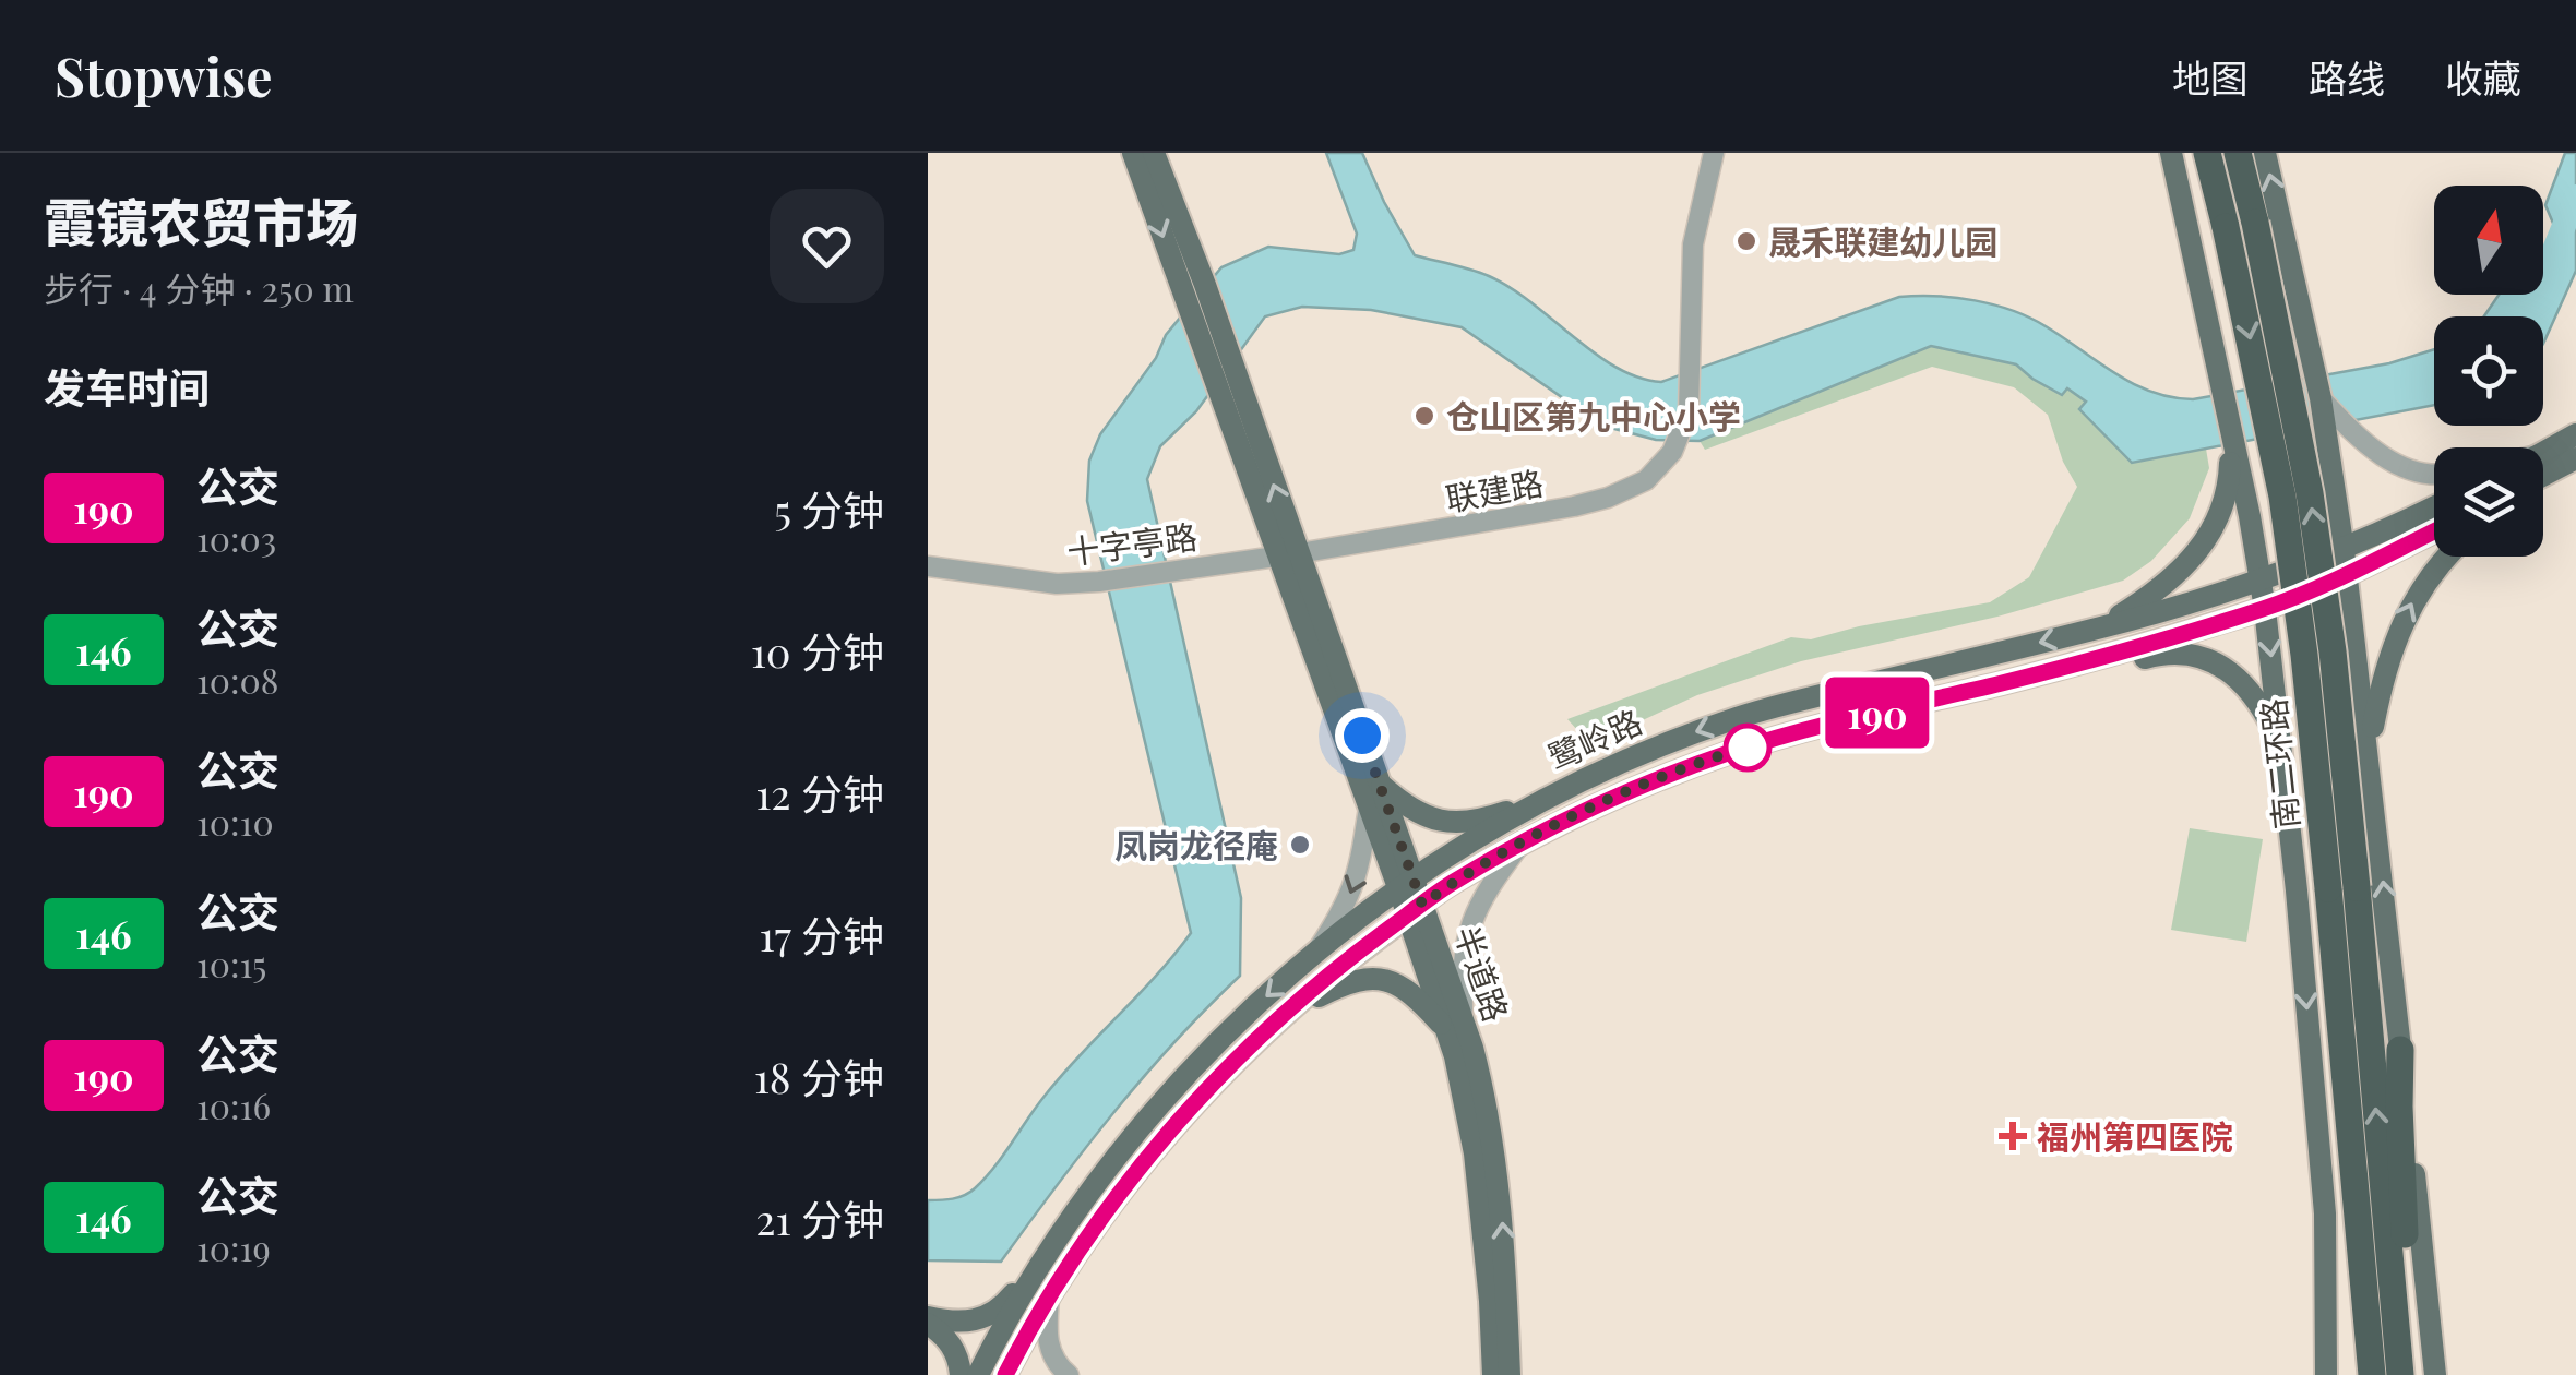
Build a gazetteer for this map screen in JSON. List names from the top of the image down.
{
  "streets": {
    "highway": ["南二环路"],
    "main road": ["鹭岭路", "半道路"],
    "street": ["联建路", "十字亭路"]
  },
  "crossings": [
    ["联建路", "十字亭路"],
    ["联建路", "半道路"],
    ["十字亭路", "半道路"],
    ["鹭岭路", "半道路"]
  ],
  "places": {
    "other": ["晟禾联建幼儿园", "仓山区第九中心小学", "凤岗龙径庵"],
    "health": ["福州第四医院"]
  },
  "lines": ["bus line 190"],
  "north": "top",
  "page": {
    "header": "Stopwise",
    "nav": ["地图", "路线", "收藏"],
    "heading": [
      ["霞镜农贸市场", "步行 · 4 分钟 · 250 m"],
      "发车时间"
    ],
    "on_map": "190",
    "list": [
      {
        "mark": "190",
        "name": "公交",
        "note": "10:03",
        "value": "5 分钟"
      },
      {
        "mark": "146",
        "name": "公交",
        "note": "10:08",
        "value": "10 分钟"
      },
      {
        "mark": "190",
        "name": "公交",
        "note": "10:10",
        "value": "12 分钟"
      },
      {
        "mark": "146",
        "name": "公交",
        "note": "10:15",
        "value": "17 分钟"
      },
      {
        "mark": "190",
        "name": "公交",
        "note": "10:16",
        "value": "18 分钟"
      },
      {
        "mark": "146",
        "name": "公交",
        "note": "10:19",
        "value": "21 分钟"
      }
    ]
  }
}
